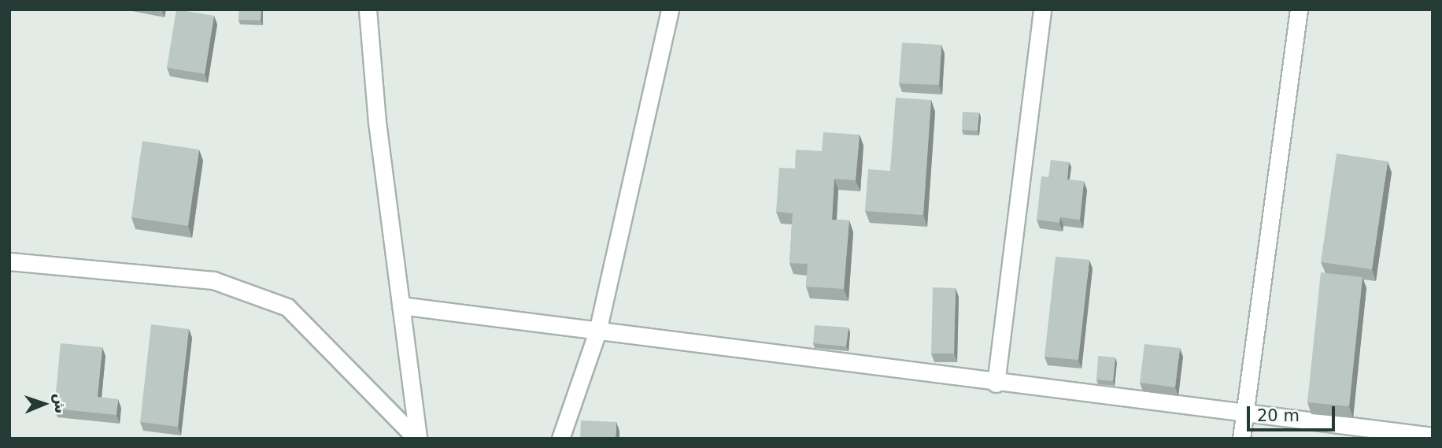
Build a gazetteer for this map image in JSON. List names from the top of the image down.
{
  "scale_bar": "20 m",
  "north": "right"
}
